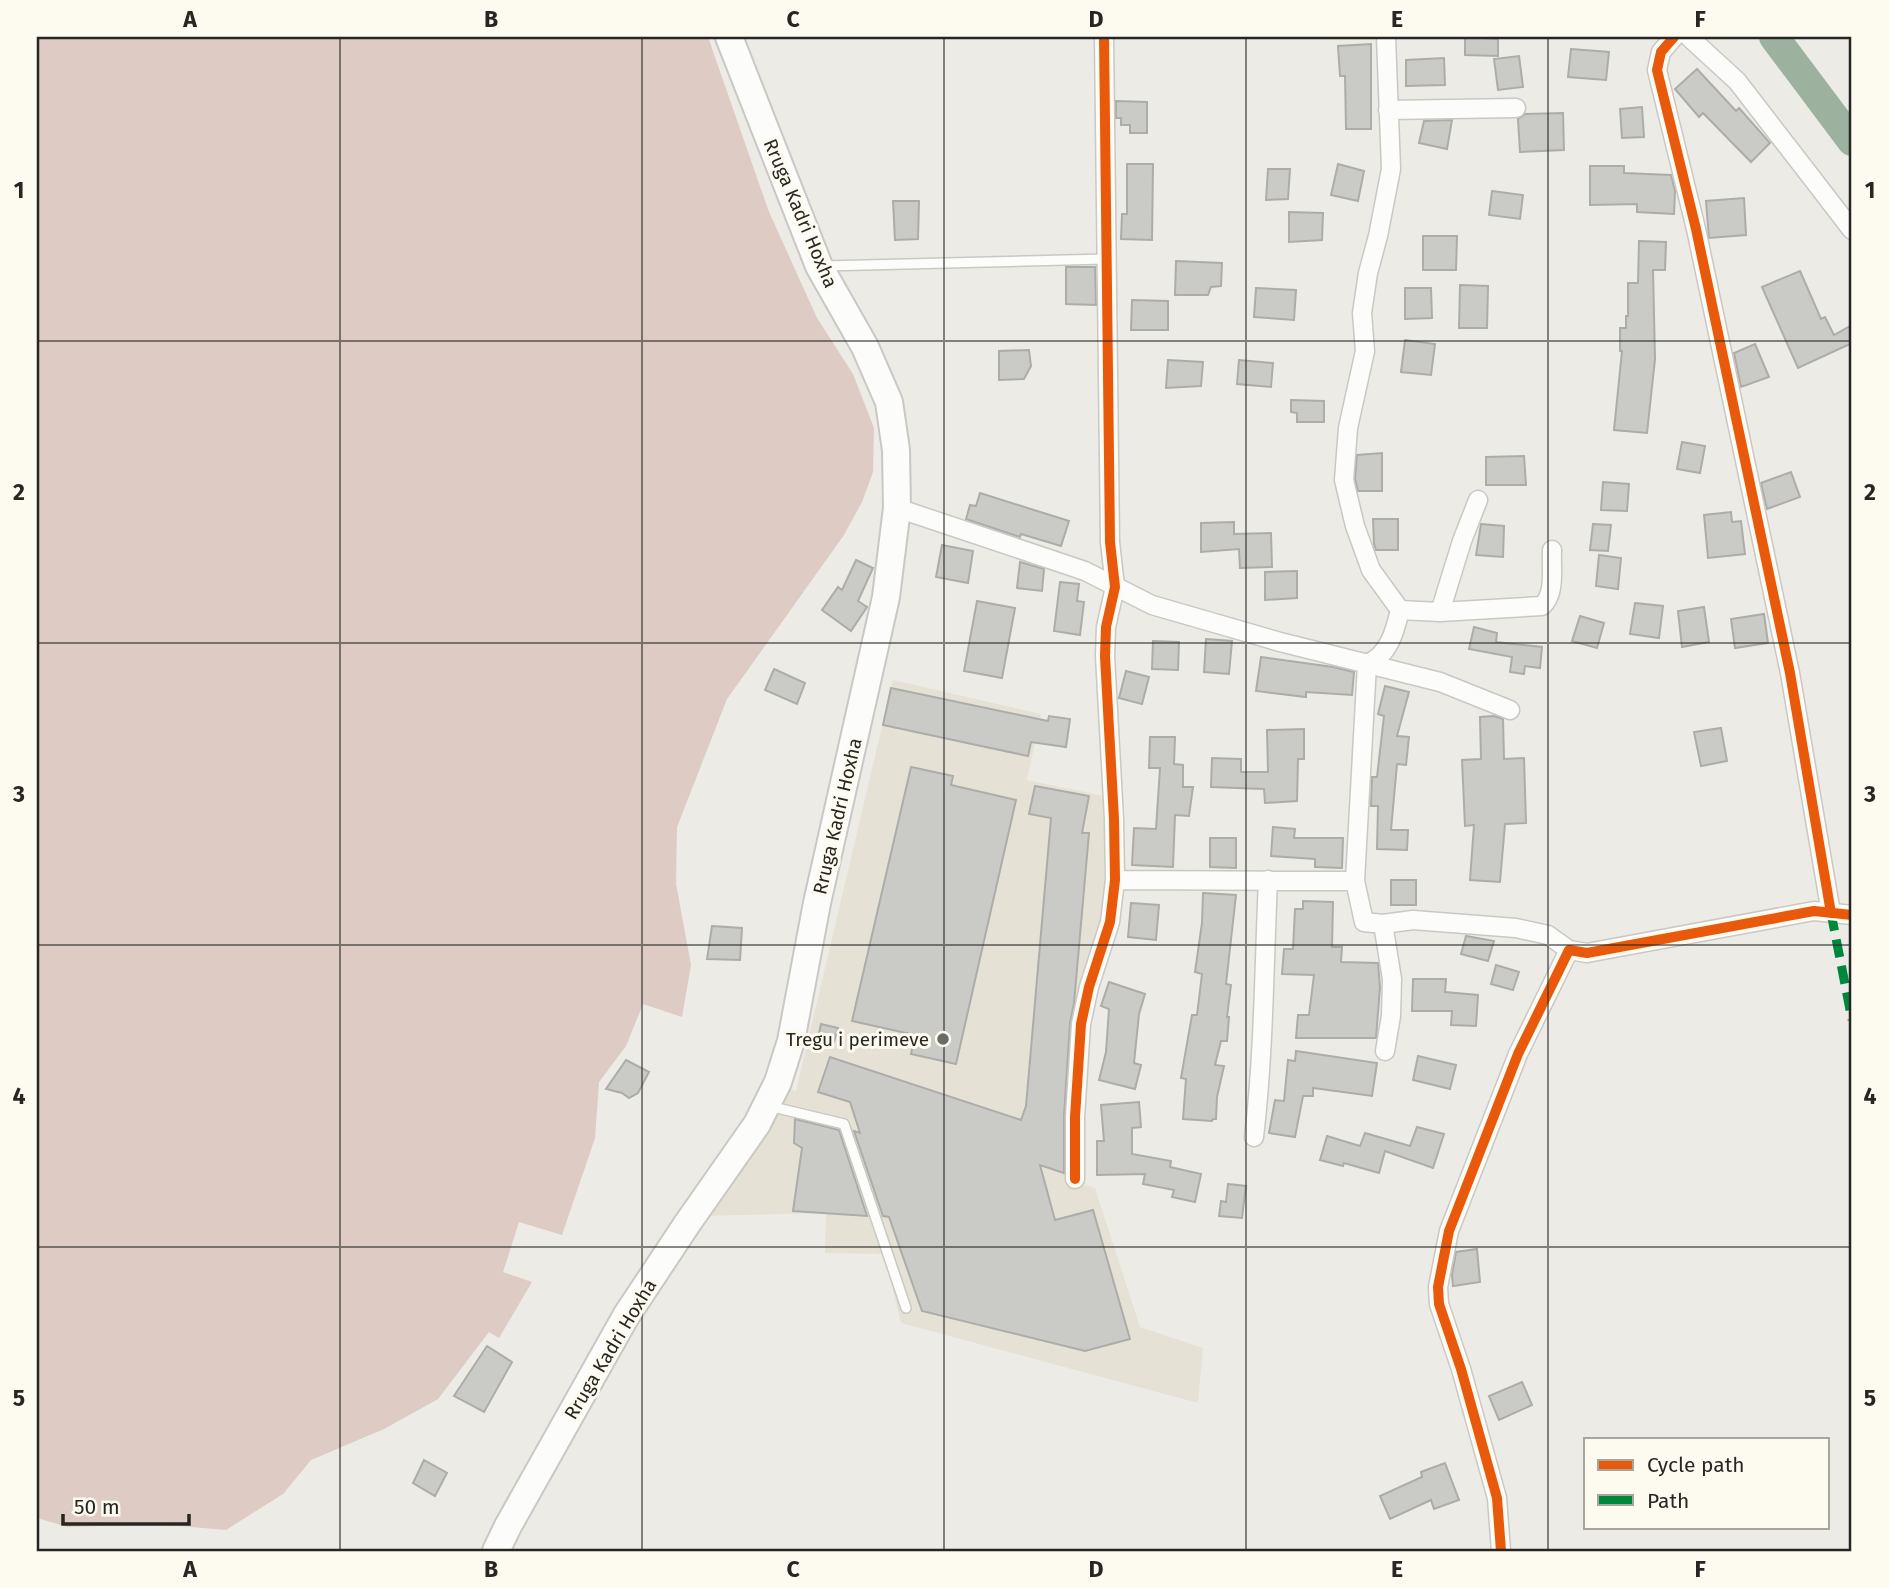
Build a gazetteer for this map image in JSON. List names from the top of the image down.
{
  "streets": {
    "main road": ["Rruga Kadri Hoxha"]
  },
  "places": ["Tregu i perimeve"],
  "legend": ["Cycle path", "Path"],
  "scale_bar": "50 m",
  "grid": {
    "columns": [
      "A",
      "B",
      "C",
      "D",
      "E",
      "F"
    ],
    "rows": [
      "1",
      "2",
      "3",
      "4",
      "5"
    ]
  }
}
